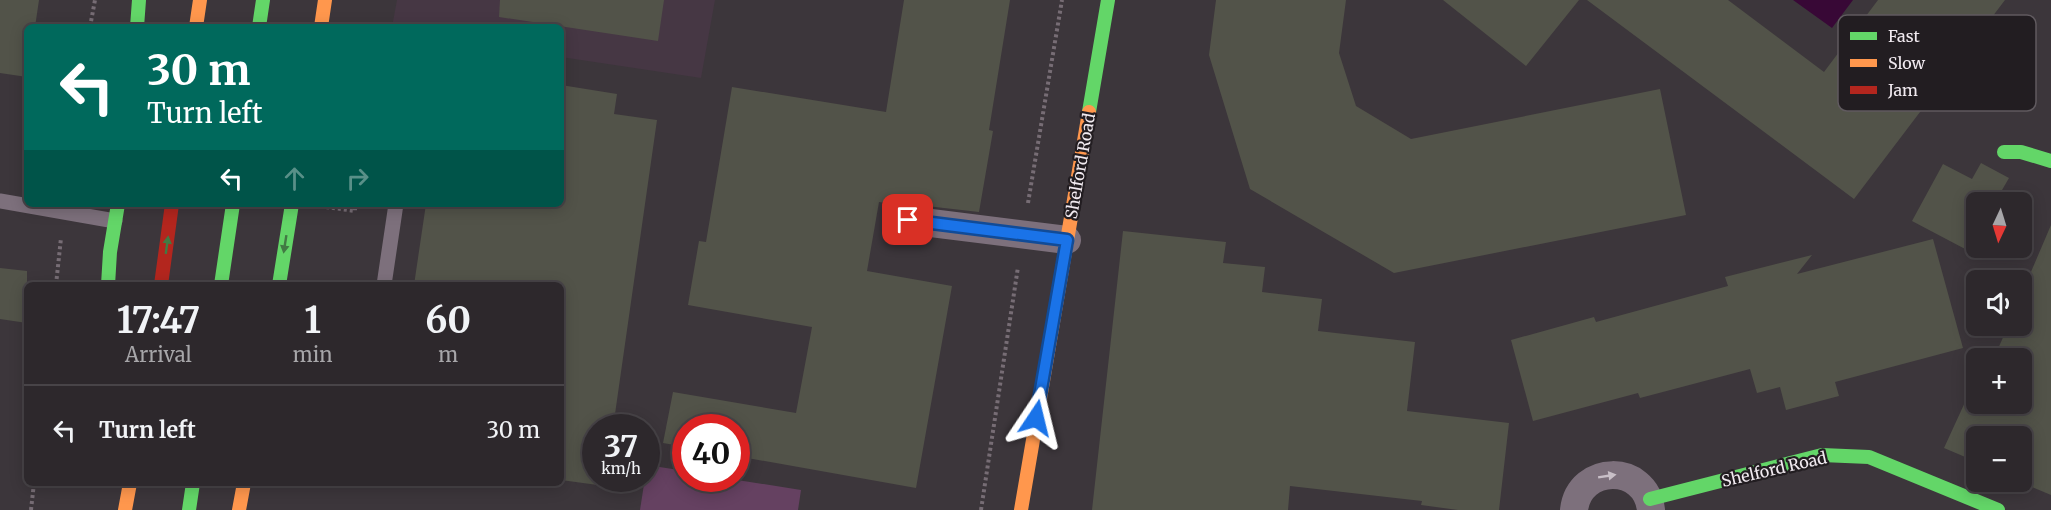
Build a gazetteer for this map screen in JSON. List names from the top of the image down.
{
  "streets": {
    "main road": ["Shelford Road"]
  },
  "legend": ["Fast", "Slow", "Jam"],
  "north": "bottom",
  "page": {
    "turn": ["30 m", "Turn left"],
    "map_buttons": ["+", "−"],
    "eta": [
      "17:47",
      "Arrival",
      "1",
      "min",
      "60",
      "m"
    ],
    "list": [
      {
        "name": "Turn left",
        "value": "30 m"
      }
    ],
    "speed": "37 km/h",
    "limit": "40"
  }
}
